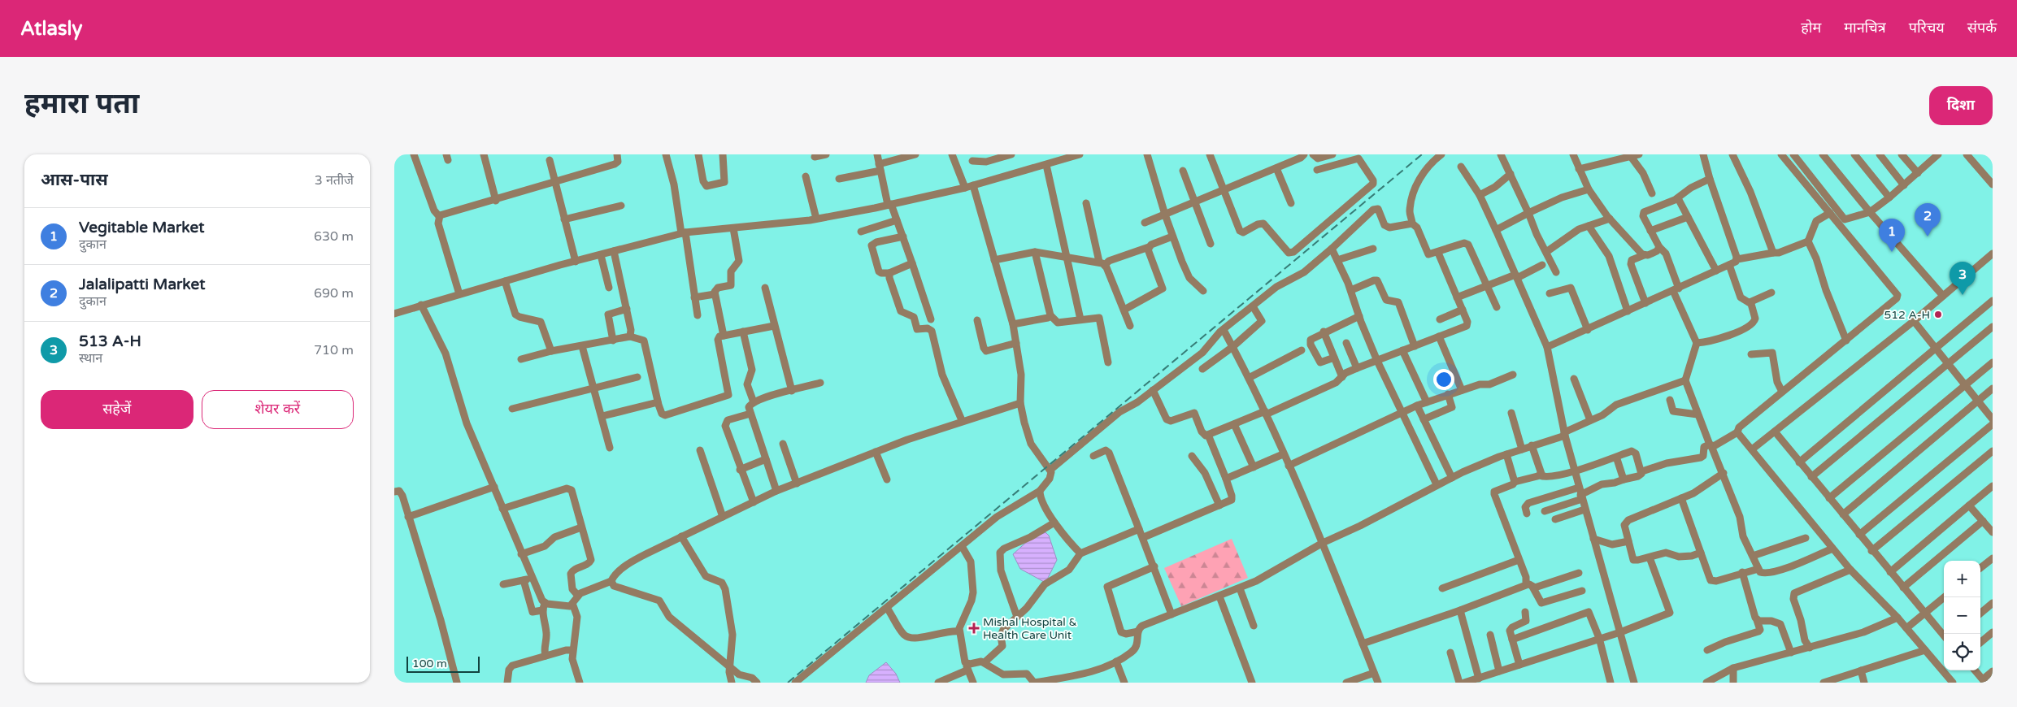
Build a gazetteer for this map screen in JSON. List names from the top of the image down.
{
  "places": {
    "other": ["512 A-H"],
    "health": ["Mishal Hospital & Health Care Unit"]
  },
  "scale_bar": "100 m",
  "page": {
    "header": "Atlasly",
    "nav": [
      "होम",
      "मानचित्र",
      "परिचय",
      "संपर्क"
    ],
    "buttons": [
      "दिशा",
      ["सहेजें", "शेयर करें"]
    ],
    "title": "हमारा पता",
    "heading": ["आस-पास", "3 नतीजे"],
    "pins": ["2", "1", "3"],
    "list": [
      {
        "mark": "1",
        "name": "Vegitable Market",
        "note": "दुकान",
        "value": "630 m"
      },
      {
        "mark": "2",
        "name": "Jalalipatti Market",
        "note": "दुकान",
        "value": "690 m"
      },
      {
        "mark": "3",
        "name": "513 A-H",
        "note": "स्थान",
        "value": "710 m"
      }
    ],
    "map_buttons": ["+", "−"],
    "scale": "100 m"
  }
}
